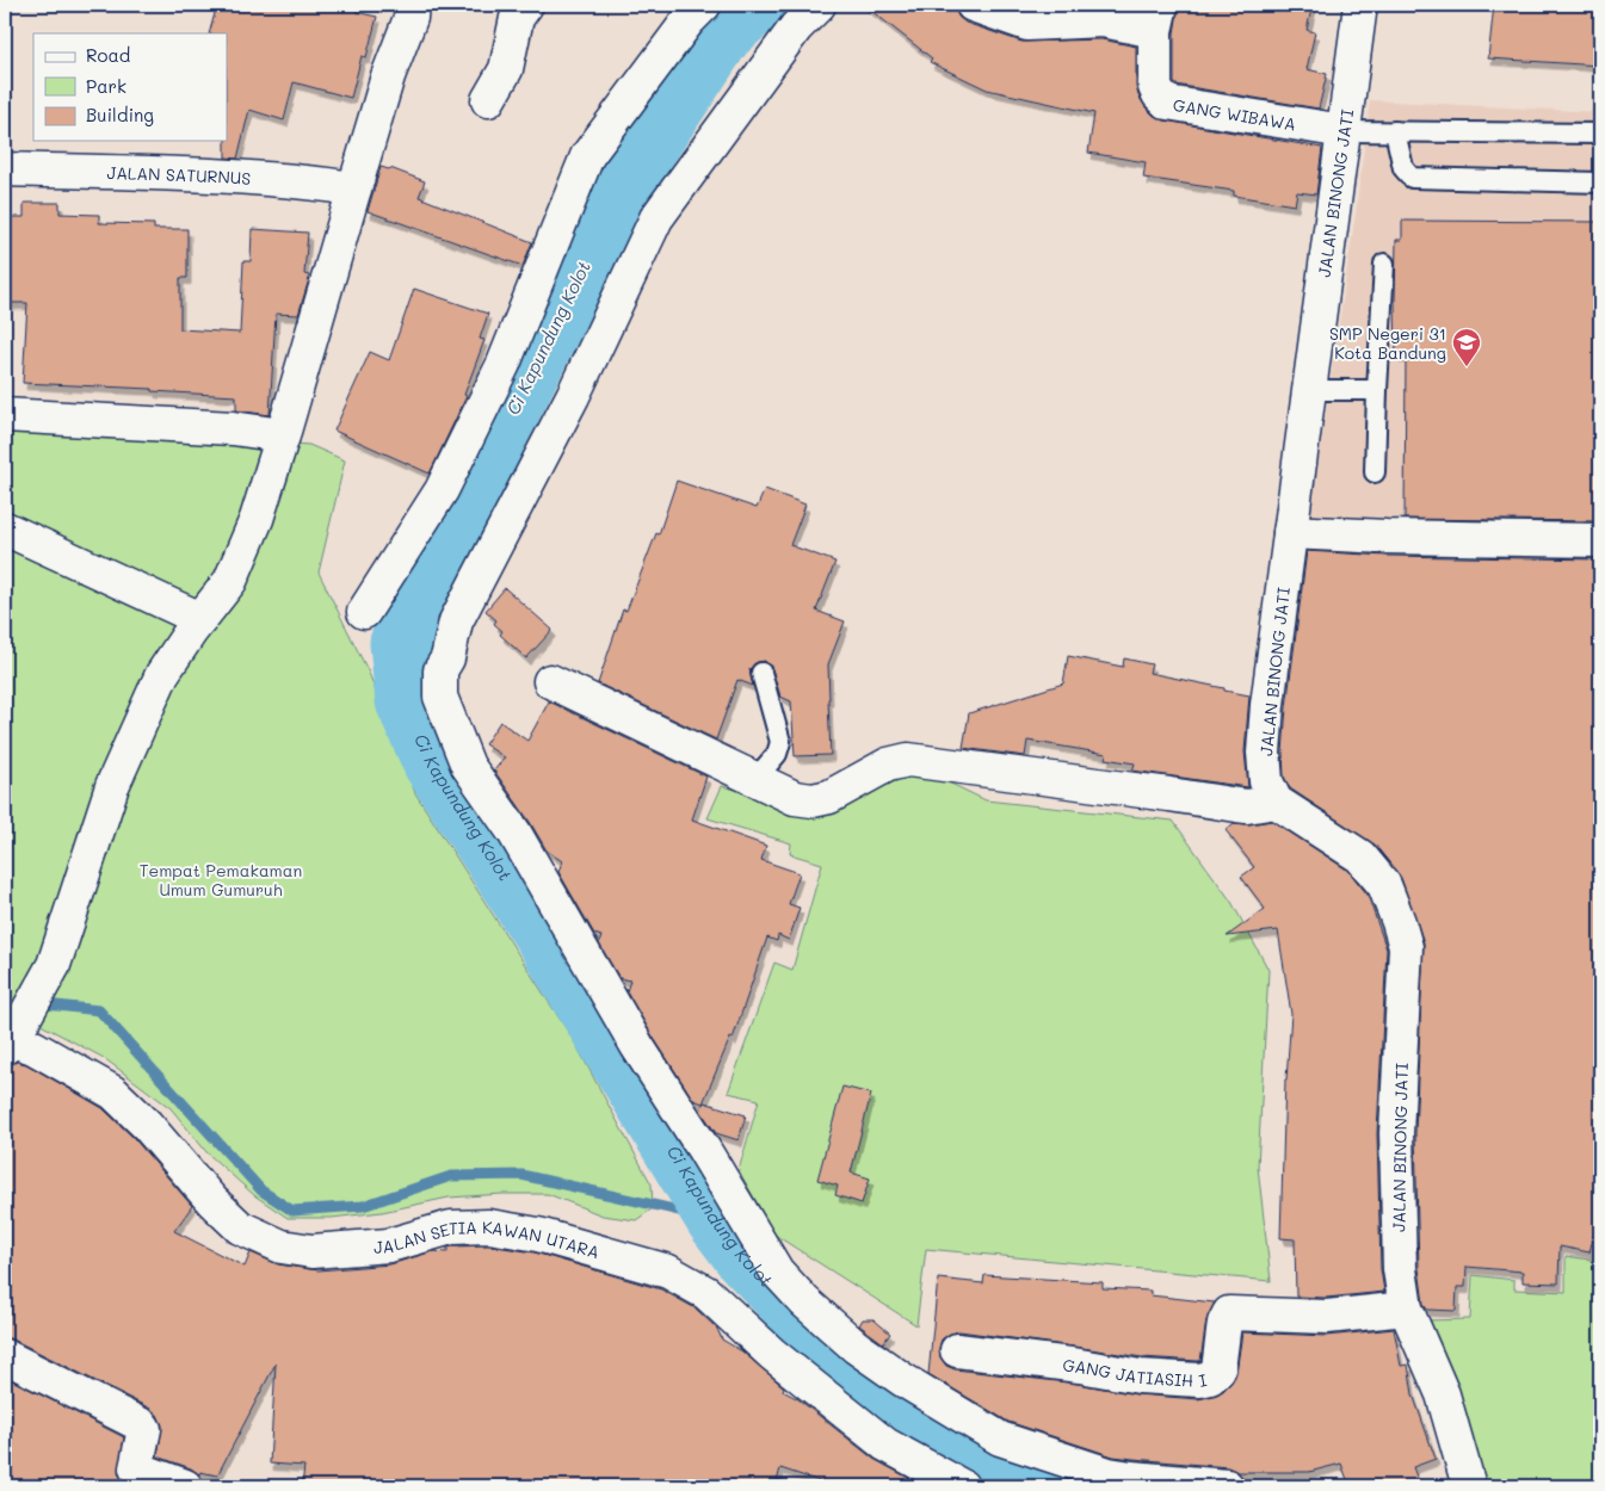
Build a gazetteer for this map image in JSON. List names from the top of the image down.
{
  "streets": {
    "street": [
      "GANG WIBAWA",
      "JALAN SATURNUS",
      "JALAN BINONG JATI",
      "JALAN SETIA KAWAN UTARA",
      "GANG JATIASIH I"
    ]
  },
  "crossings": [
    ["GANG WIBAWA", "JALAN BINONG JATI"],
    ["JALAN BINONG JATI", "GANG JATIASIH I"]
  ],
  "water": ["Ci Kapundung Kolot"],
  "parks": ["Tempat Pemakaman Umum Gumuruh"],
  "places": {
    "school or university": ["SMP Negeri 31 Kota Bandung"]
  },
  "legend": ["Road", "Park", "Building"]
}
